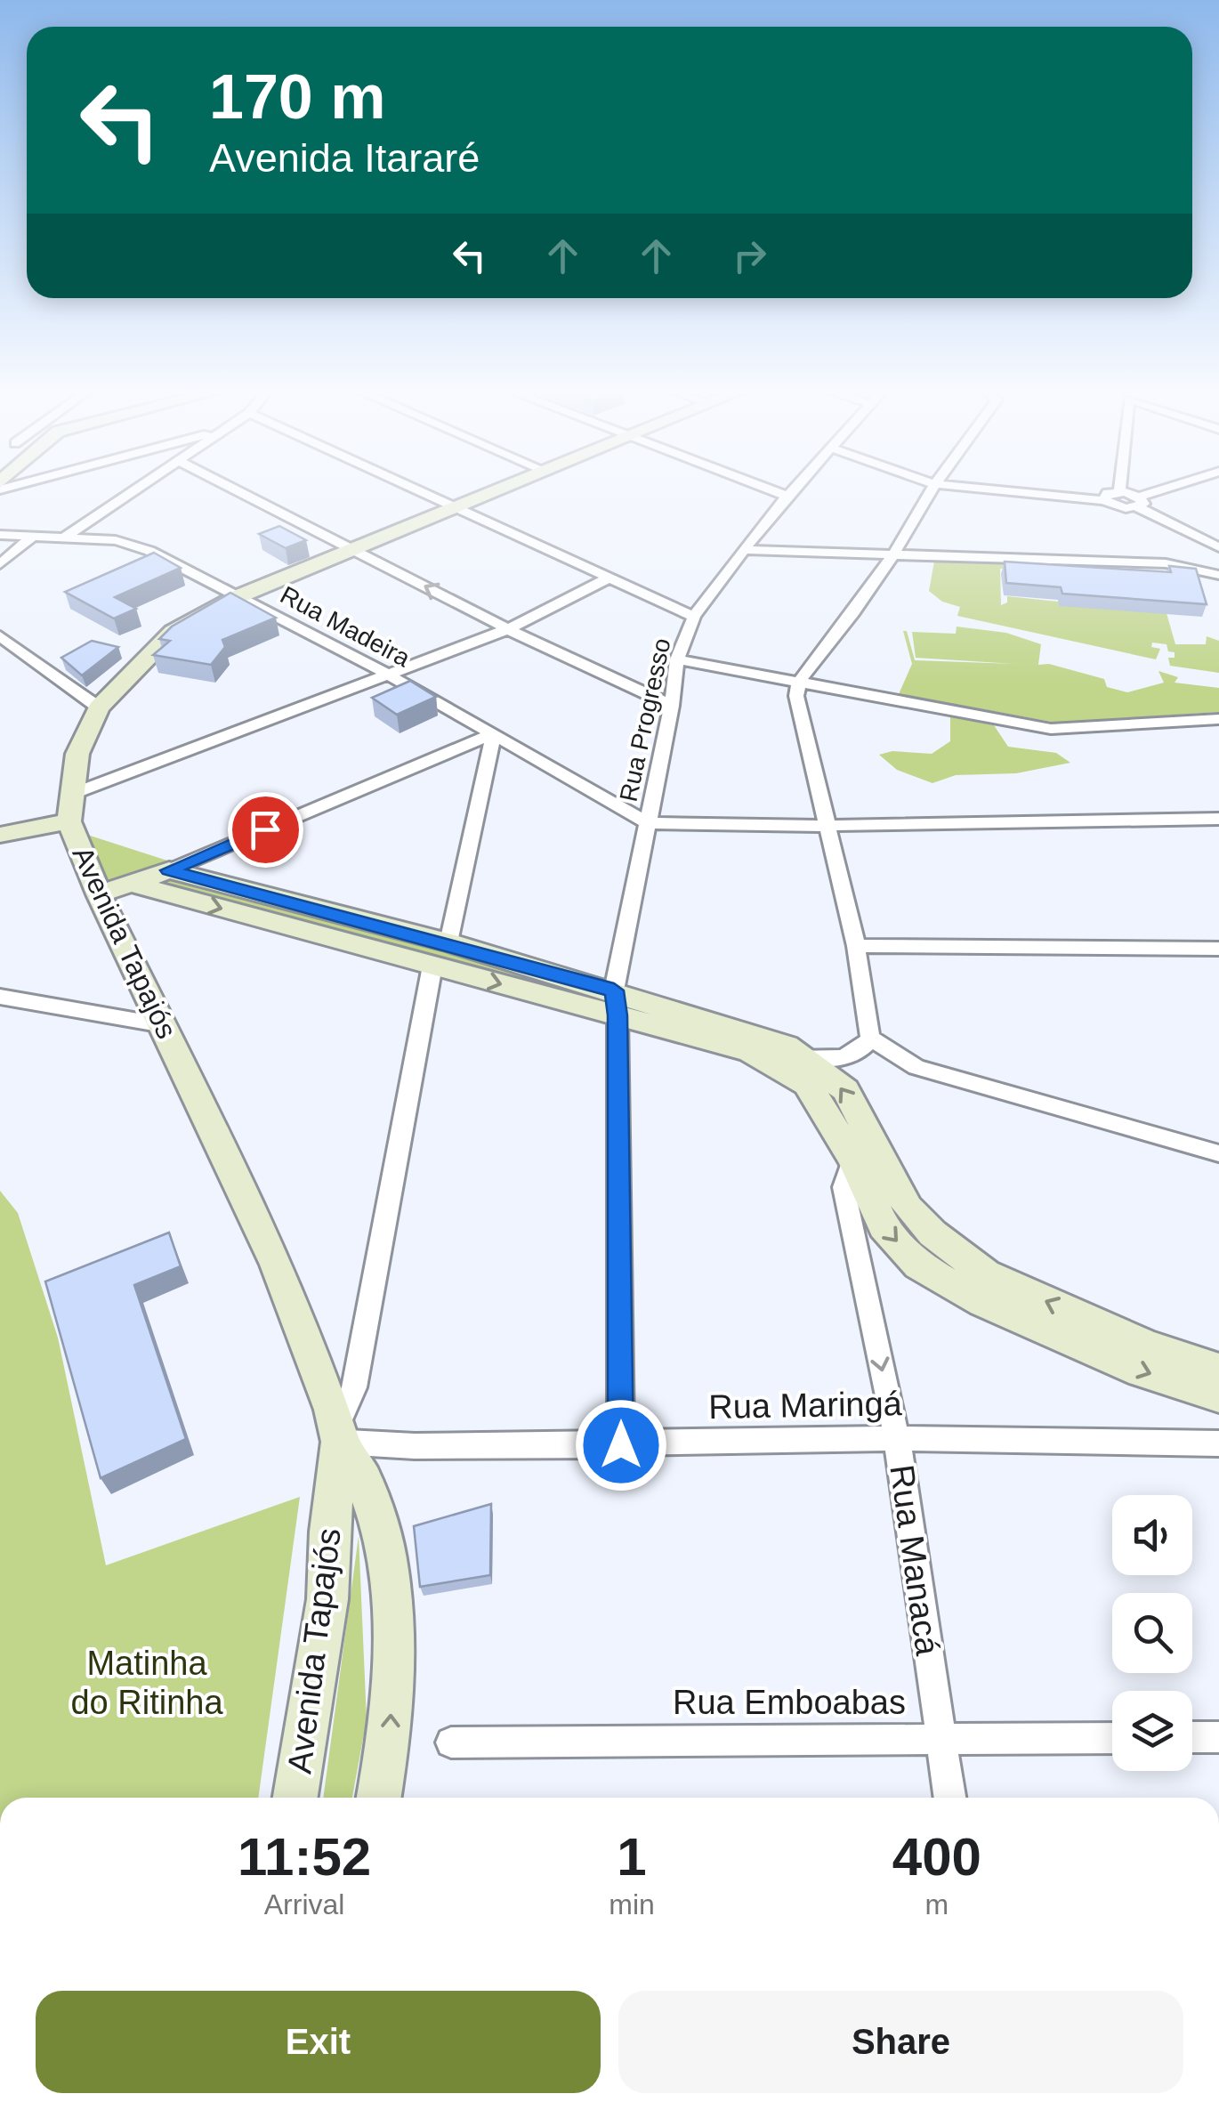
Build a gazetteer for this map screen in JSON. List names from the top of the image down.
{
  "streets": {
    "main road": ["Avenida Tapajós"],
    "street": [
      "Rua Madeira",
      "Rua Progresso",
      "Rua Maringá",
      "Rua Manacá",
      "Rua Emboabas"
    ]
  },
  "crossings": [
    ["Rua Madeira", "Rua Progresso"],
    ["Rua Madeira", "Avenida Tapajós"],
    ["Rua Progresso", "Rua Maringá"],
    ["Avenida Tapajós", "Rua Maringá"],
    ["Rua Maringá", "Rua Manacá"],
    ["Rua Manacá", "Rua Emboabas"]
  ],
  "one_way": ["Rua Manacá"],
  "parks": ["Matinha do Ritinha"],
  "page": {
    "turn": ["170 m", "Avenida Itararé"],
    "eta": [
      "11:52",
      "Arrival",
      "1",
      "min",
      "400",
      "m"
    ],
    "buttons": ["Exit", "Share"]
  }
}
